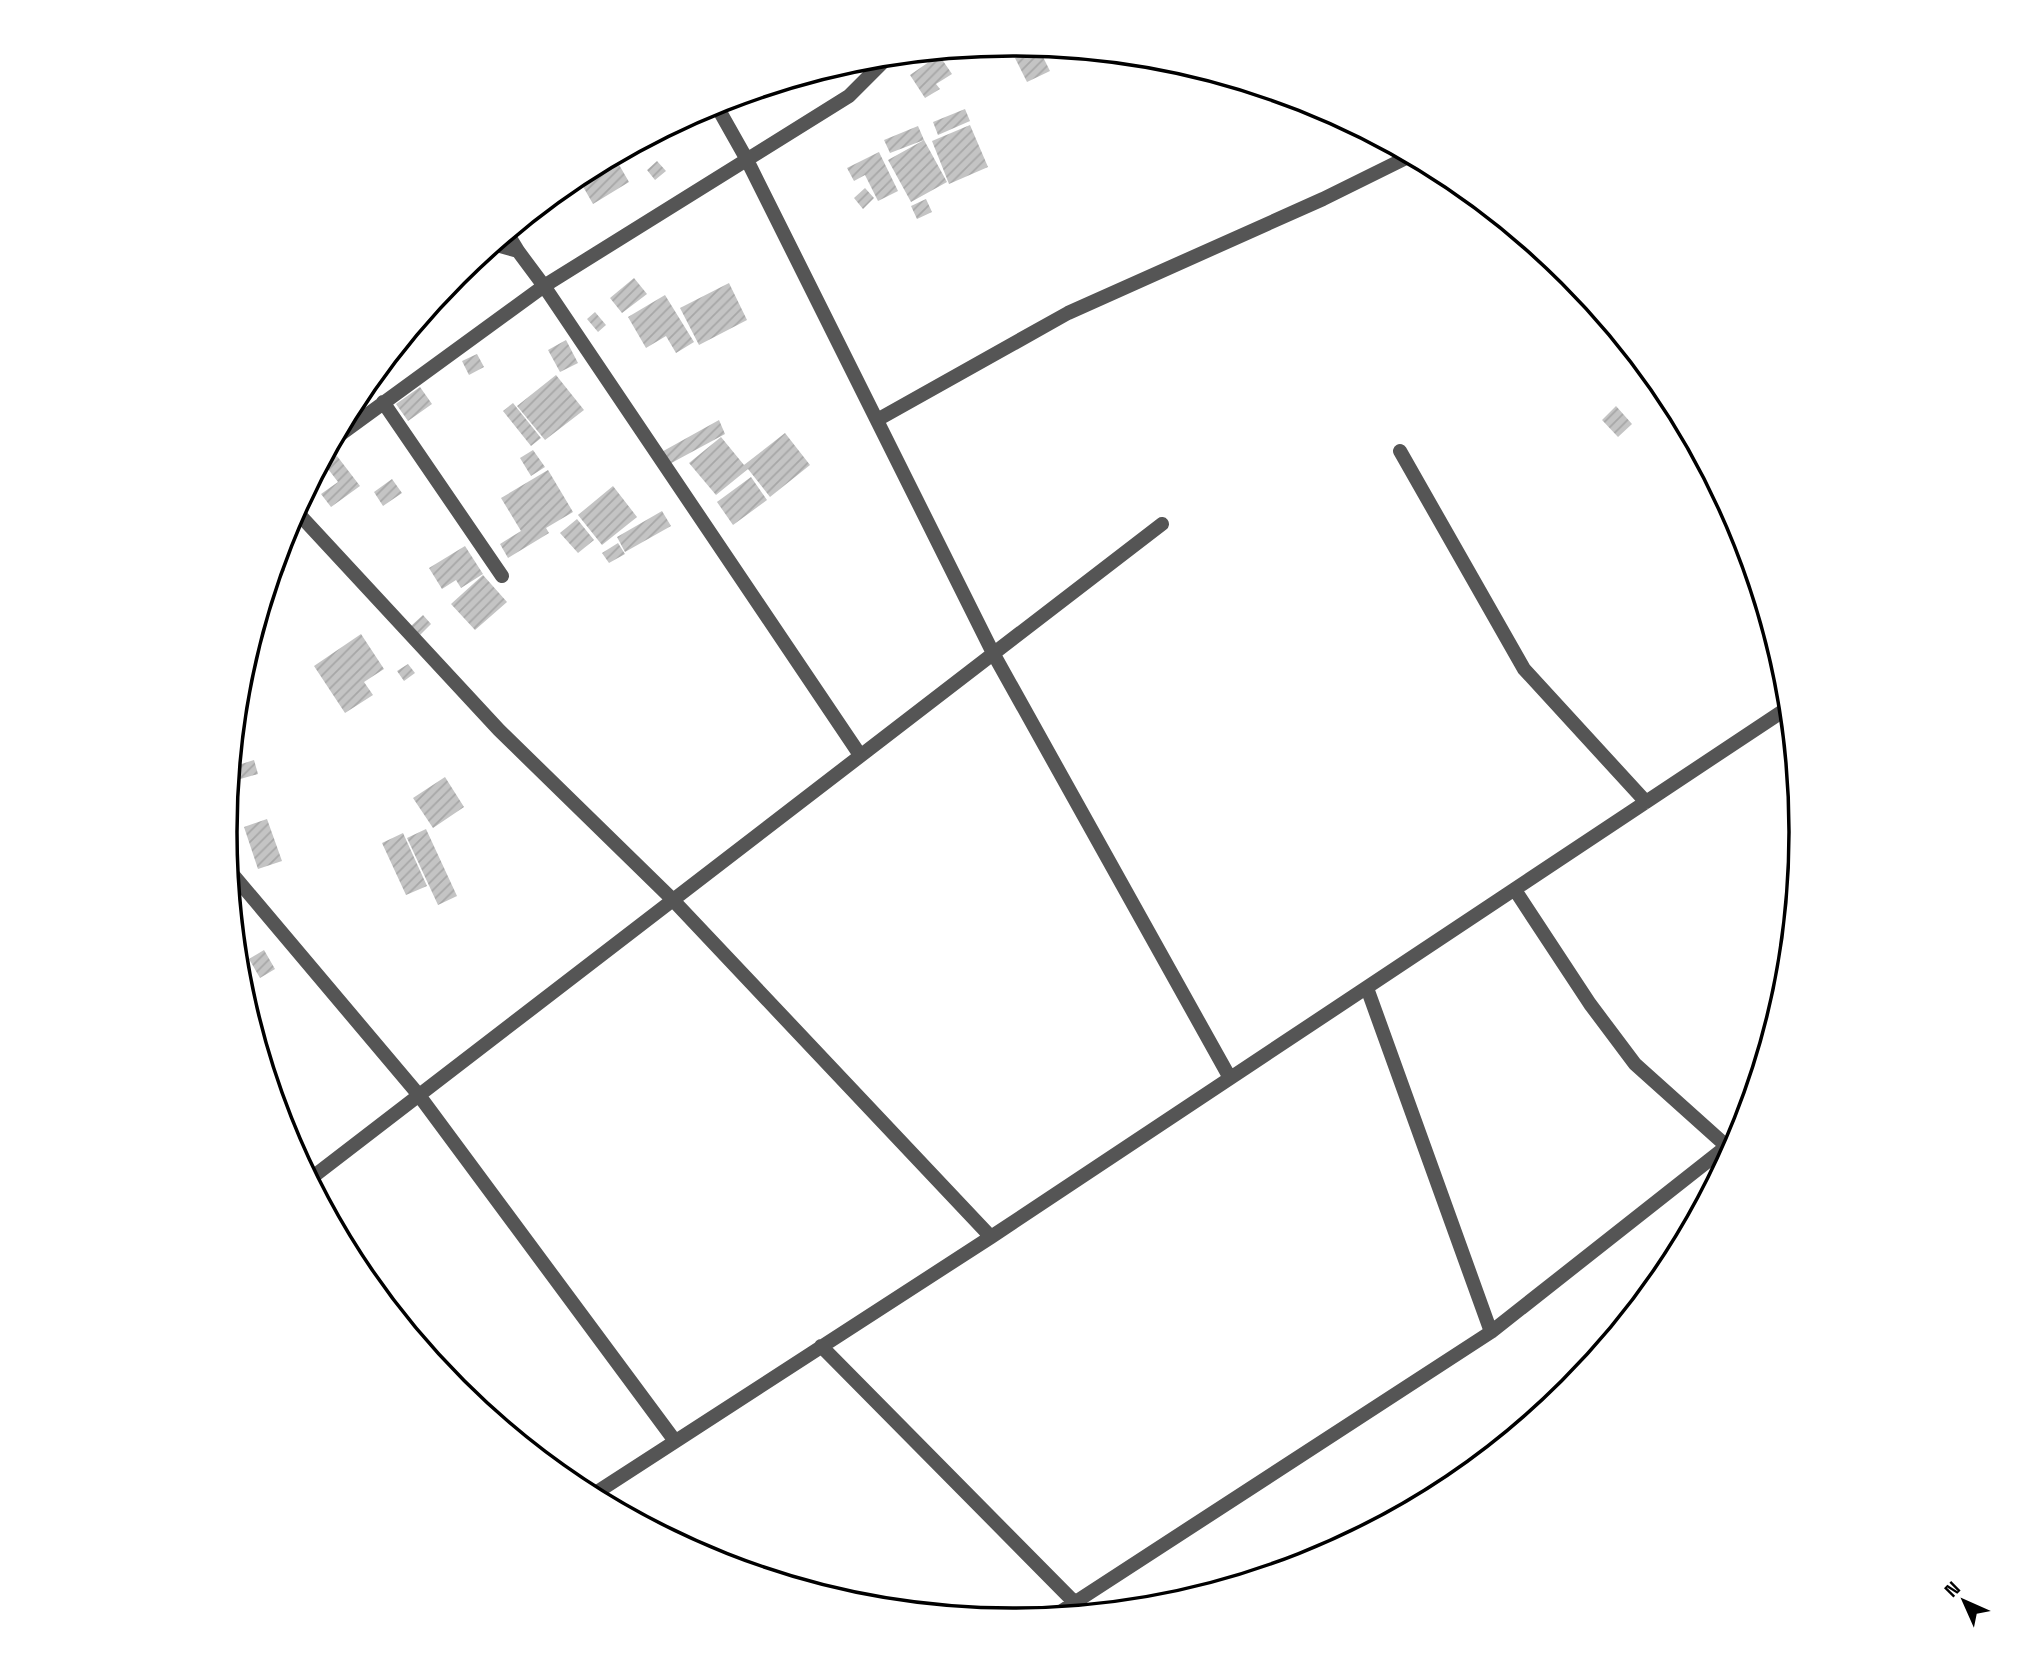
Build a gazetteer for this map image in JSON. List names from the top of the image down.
{
  "north": "top left"
}
